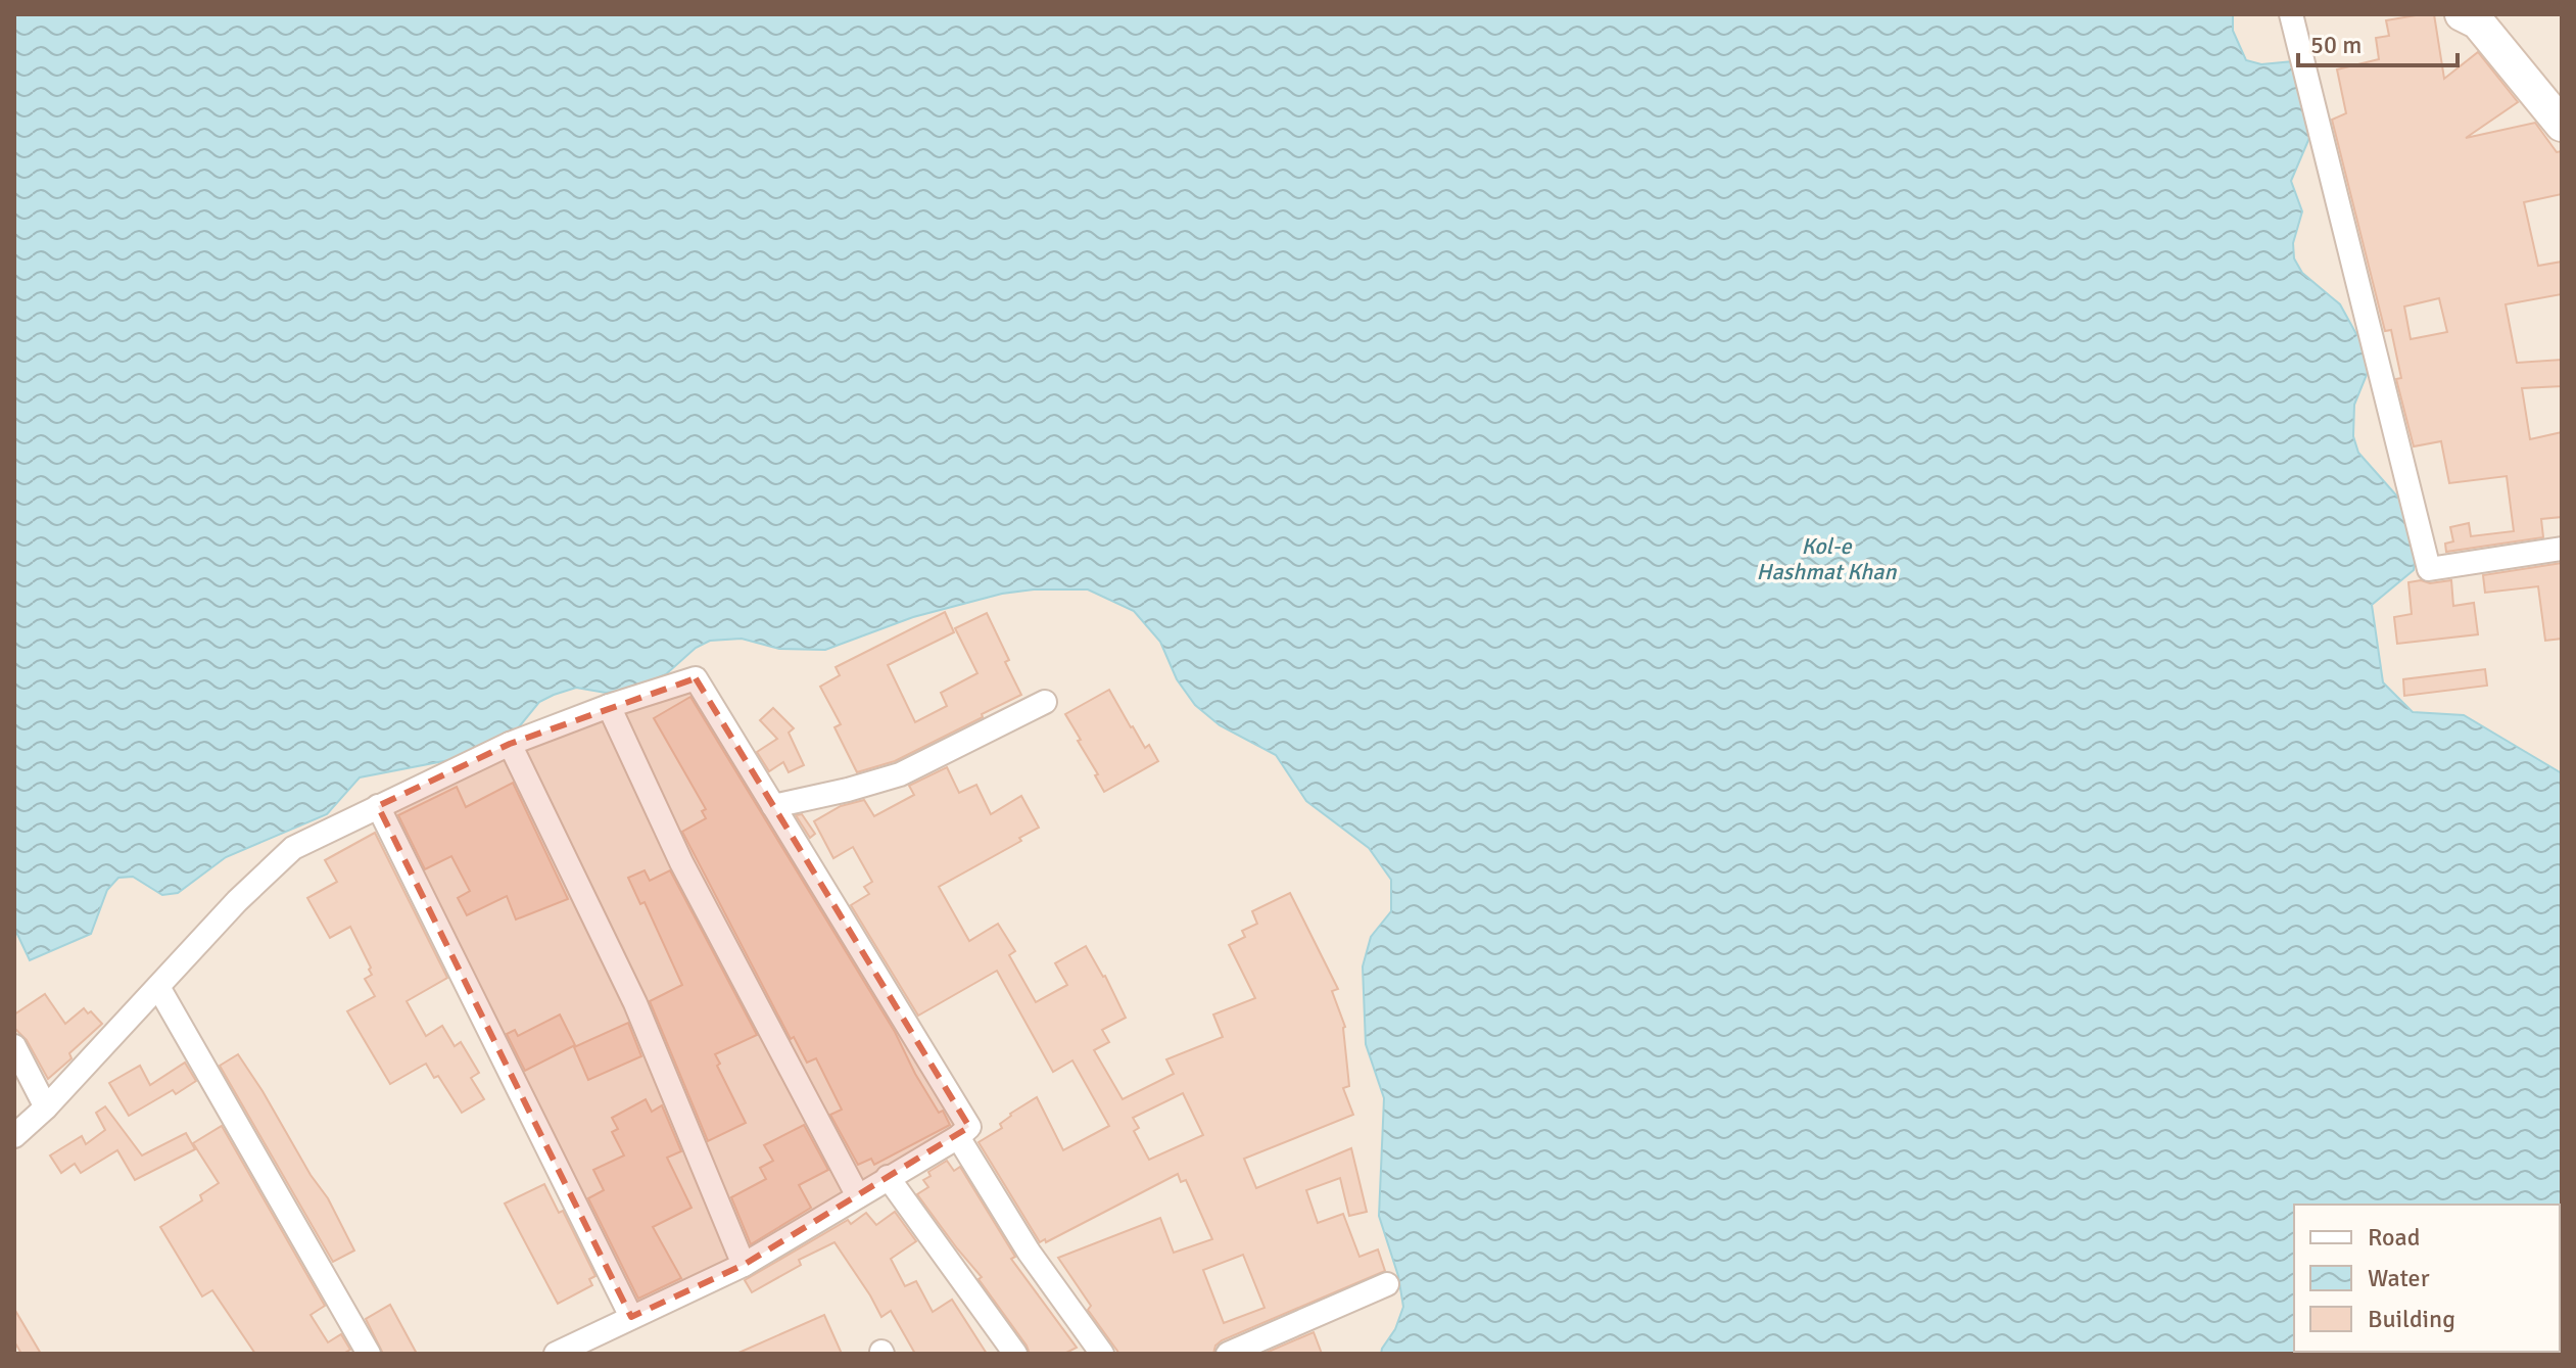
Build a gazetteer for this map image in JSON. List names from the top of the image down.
{
  "water": ["Kol-e Hashmat Khan"],
  "legend": ["Road", "Water", "Building"],
  "scale_bar": "50 m"
}
